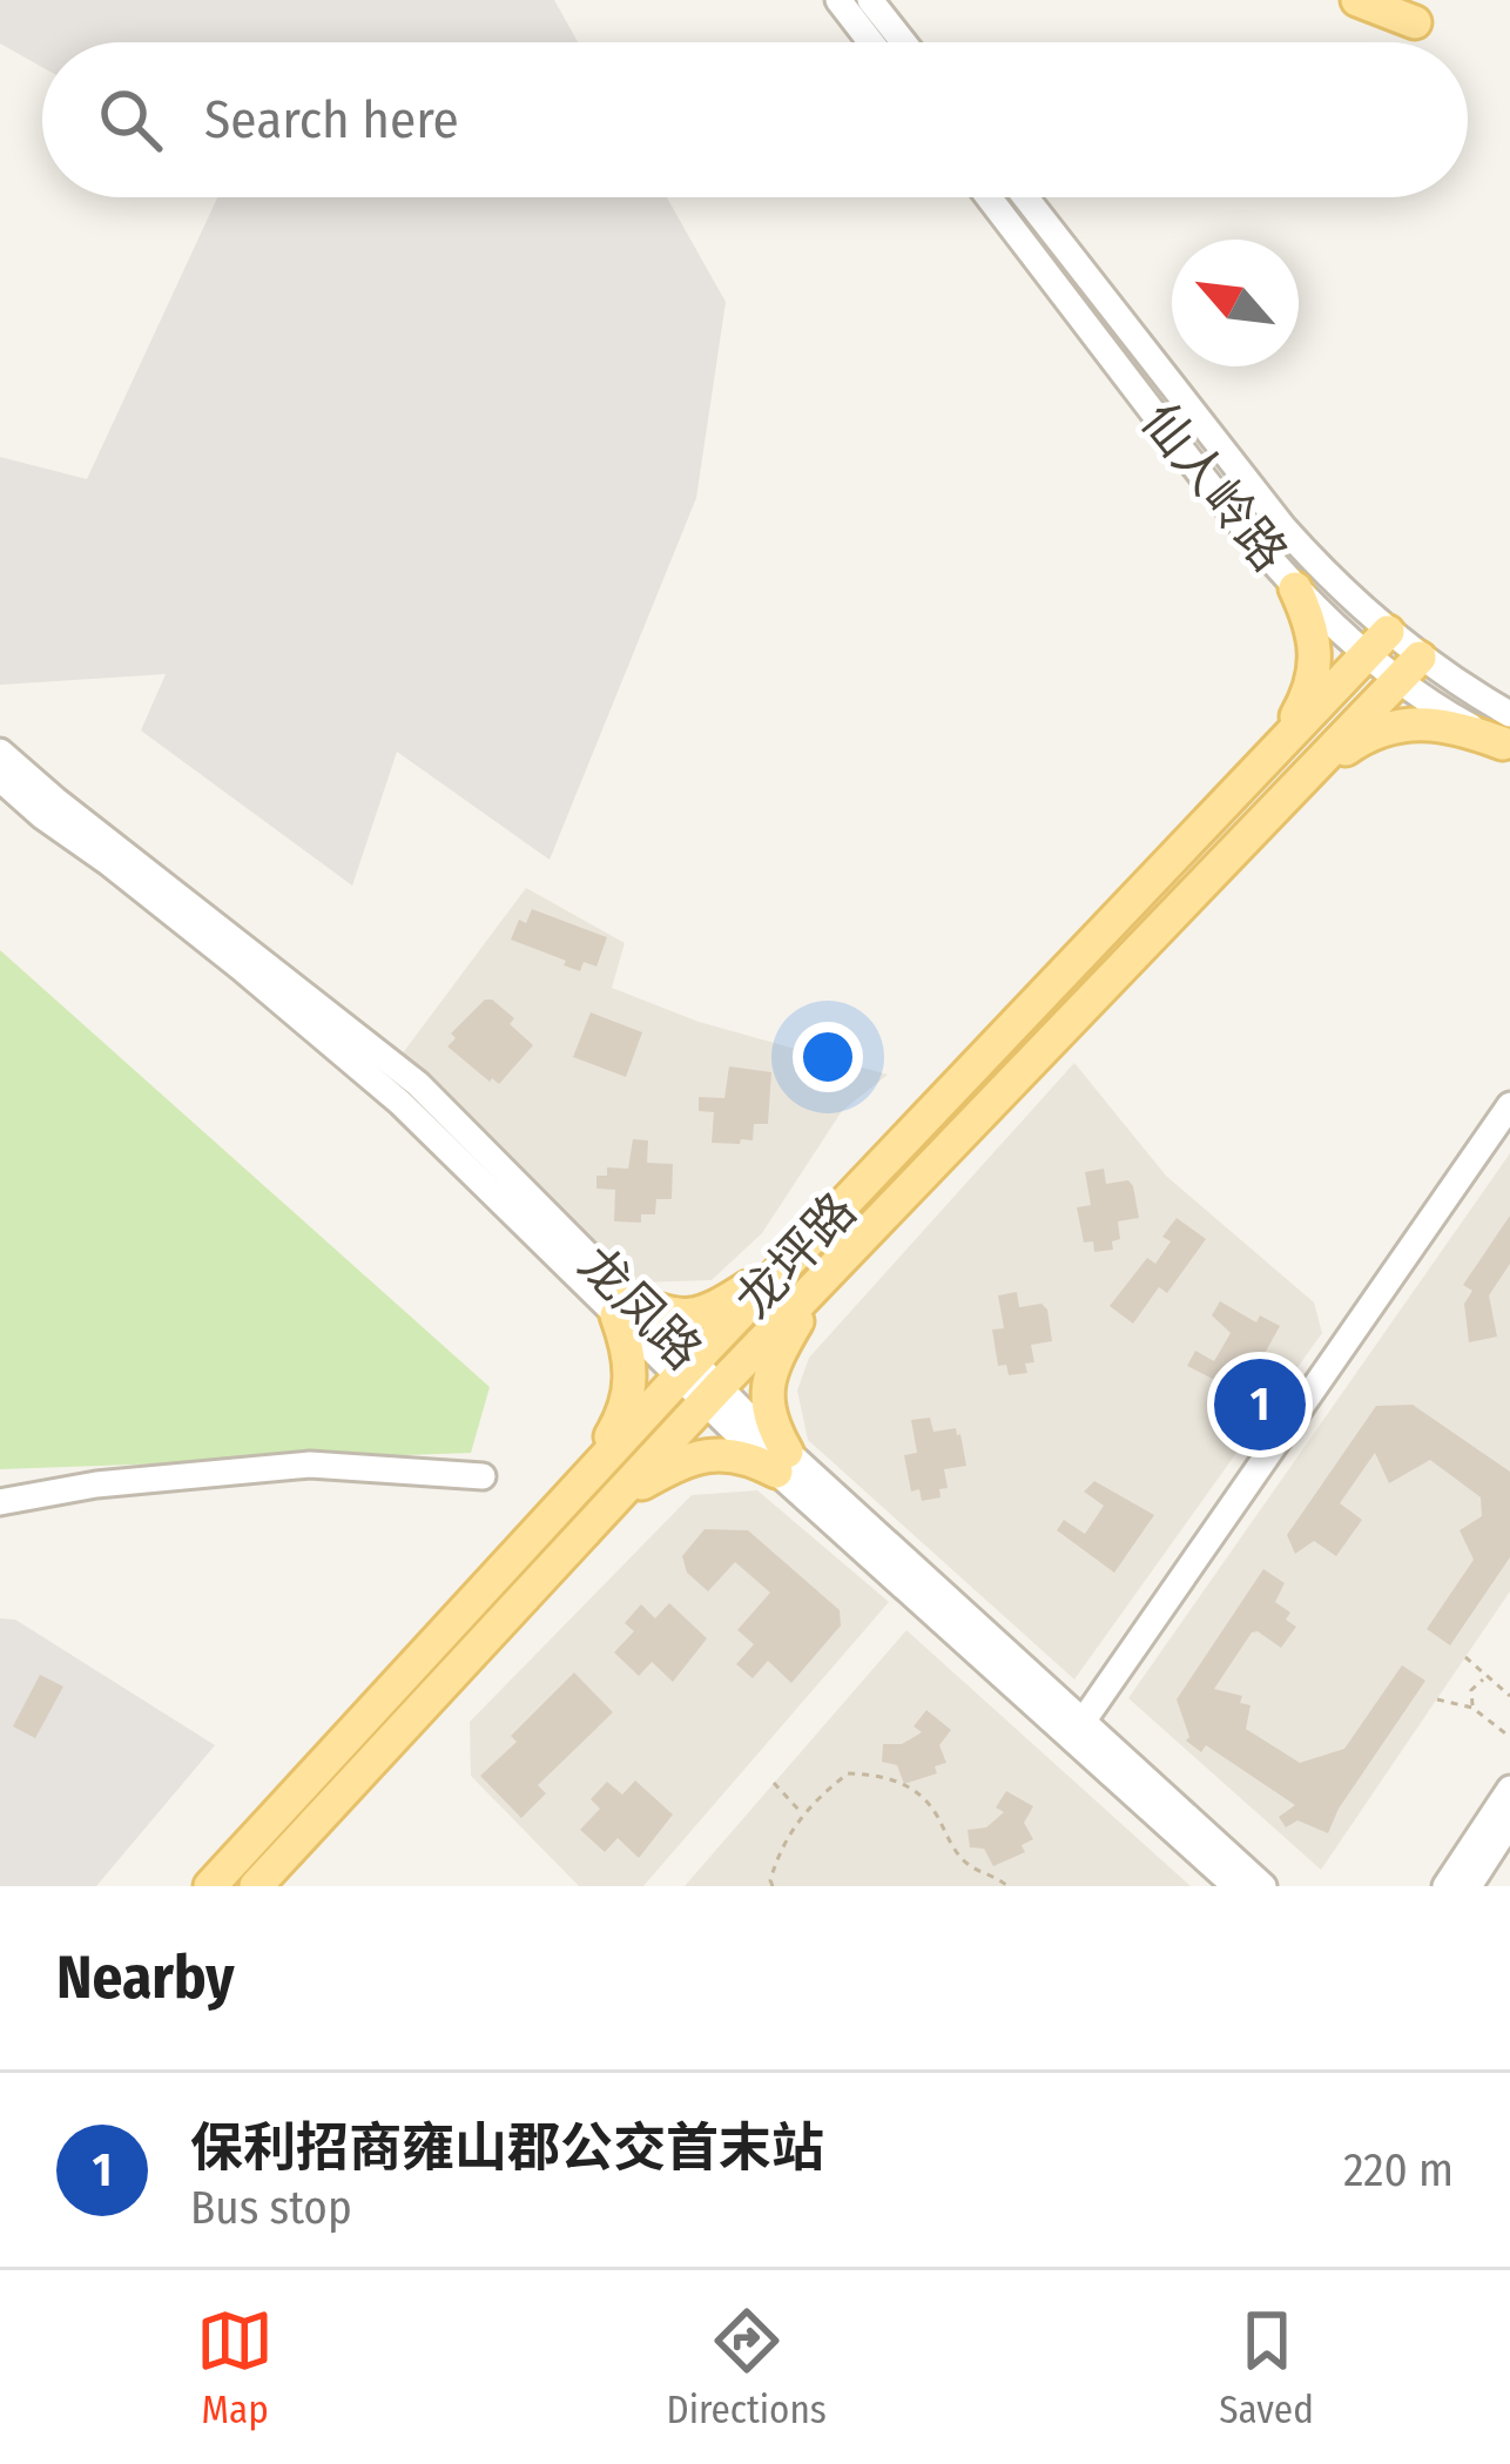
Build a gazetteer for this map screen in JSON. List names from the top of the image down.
{
  "streets": {
    "main road": ["龙坪路"],
    "street": ["仙人岭路", "龙凤路"]
  },
  "crossings": [
    ["仙人岭路", "龙坪路"],
    ["龙坪路", "龙凤路"]
  ],
  "north": "top left",
  "page": {
    "search": "Search here",
    "pins": "1",
    "heading": "Nearby",
    "list": [
      {
        "mark": "1",
        "name": "保利招商雍山郡公交首末站",
        "note": "Bus stop",
        "value": "220 m"
      }
    ],
    "nav": ["Map", "Directions", "Saved"]
  }
}
